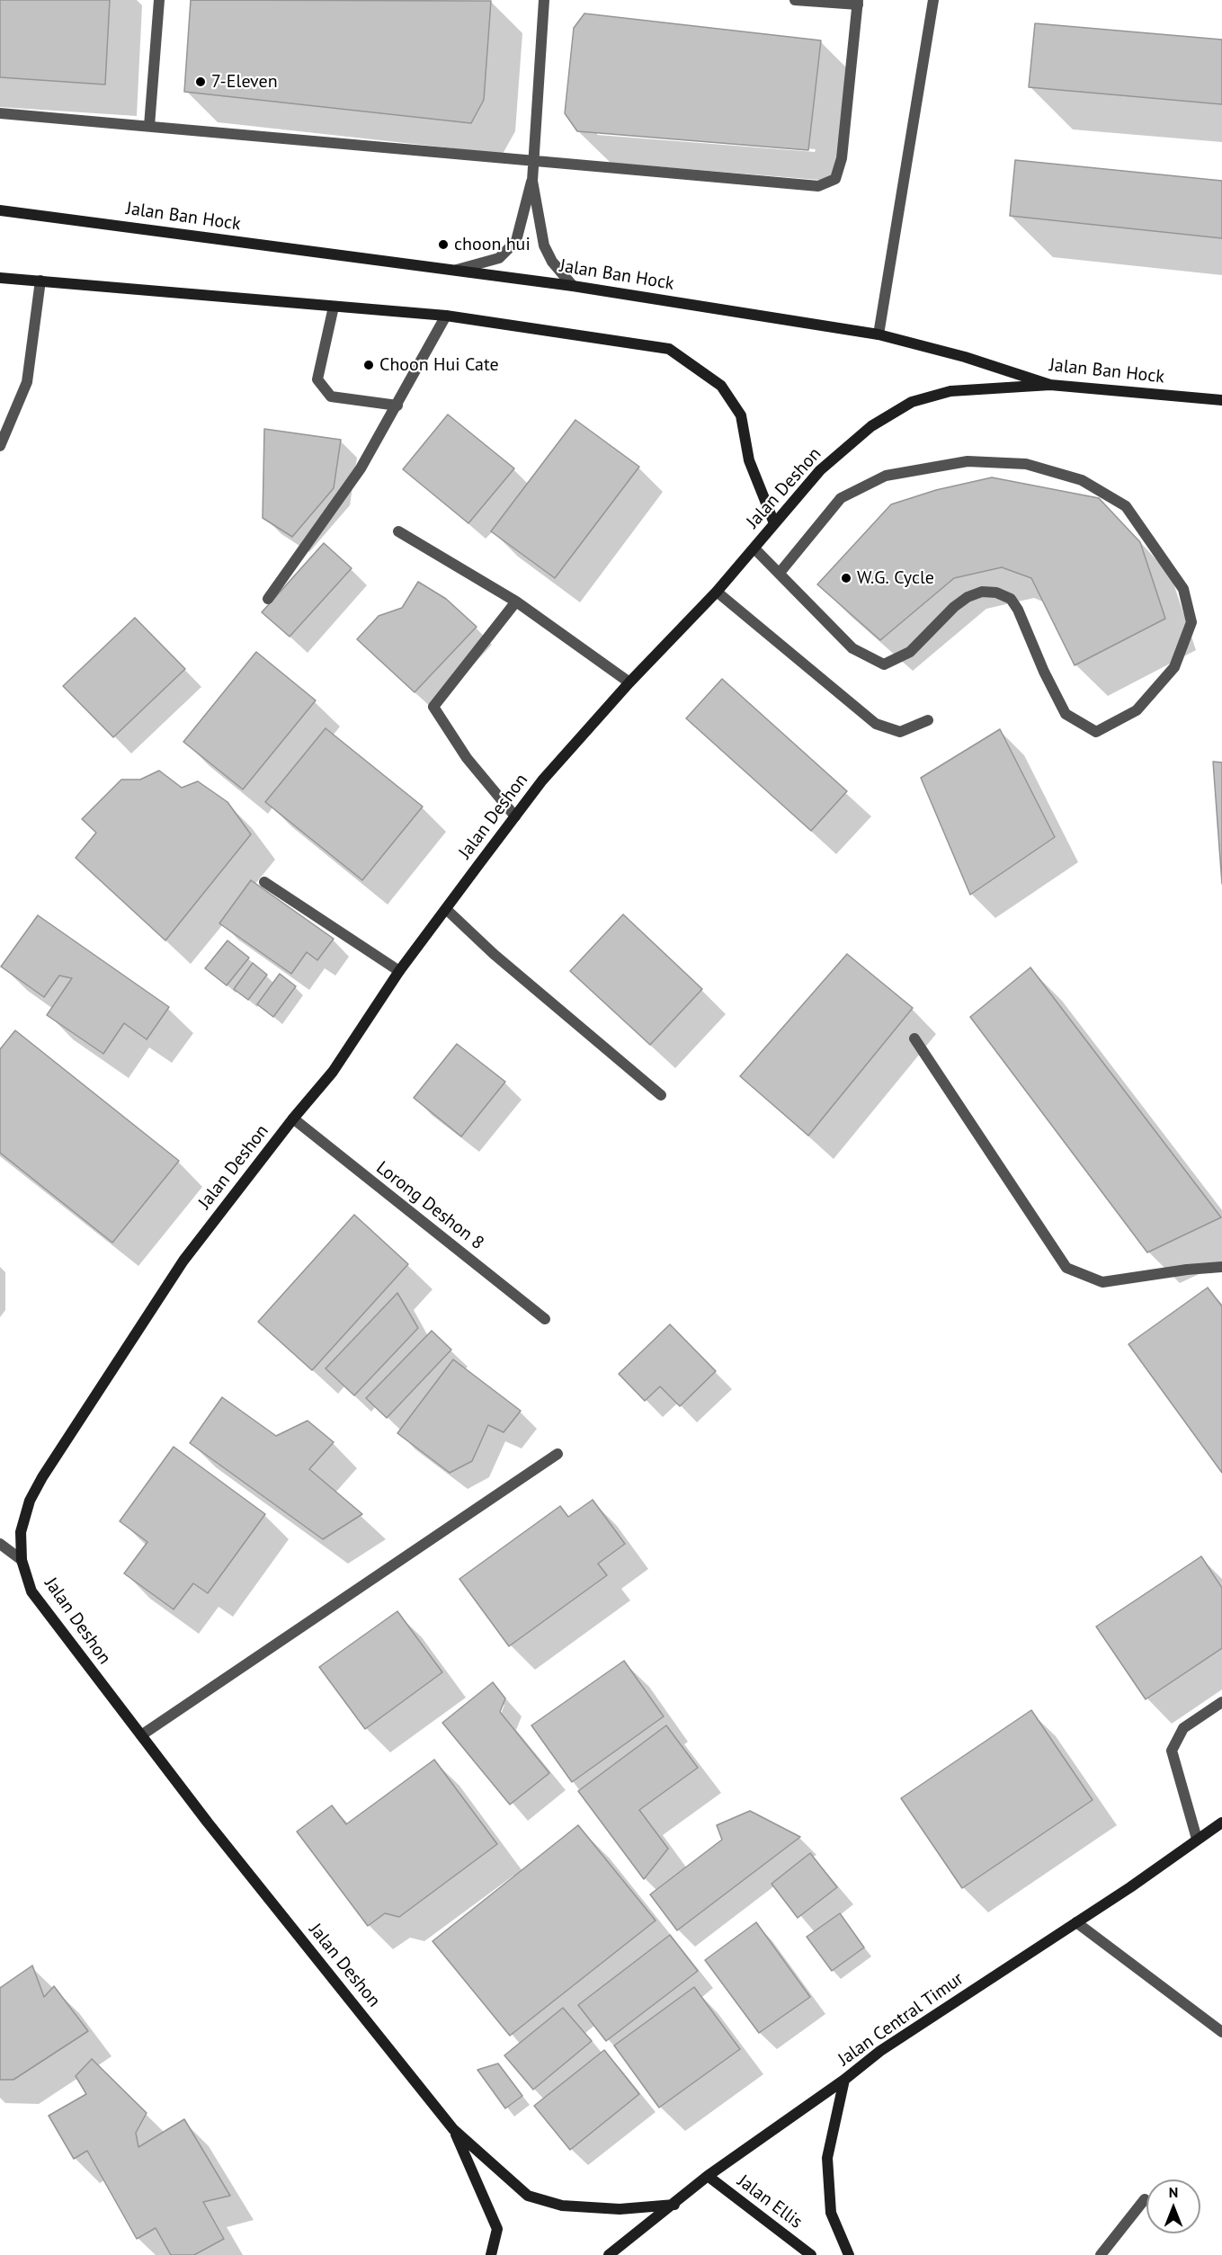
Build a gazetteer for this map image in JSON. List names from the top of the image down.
{
  "streets": {
    "main road": [
      "Jalan Ban Hock",
      "Jalan Deshon",
      "Jalan Central Timur",
      "Jalan Ellis"
    ],
    "street": ["Lorong Deshon 8"]
  },
  "crossings": [
    ["Jalan Ban Hock", "Jalan Deshon"],
    ["Jalan Deshon", "Lorong Deshon 8"],
    ["Jalan Central Timur", "Jalan Ellis"]
  ],
  "places": [
    "7-Eleven",
    "choon hui",
    "Choon Hui Cate",
    "W.G. Cycle"
  ],
  "north": "top"
}
